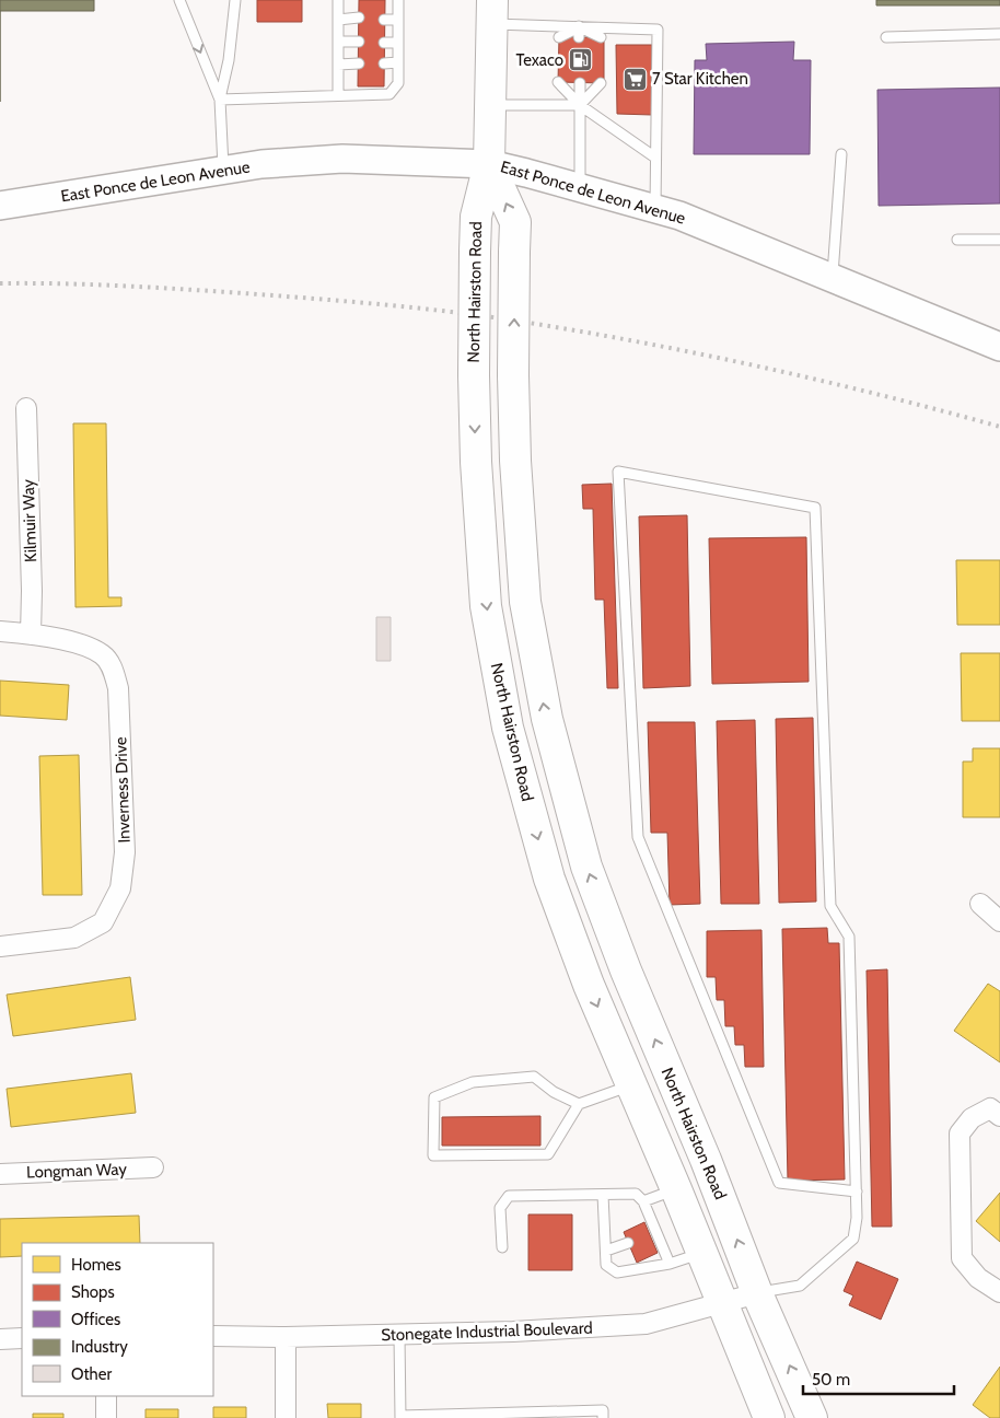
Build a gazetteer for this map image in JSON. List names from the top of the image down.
{
  "streets": {
    "main road": ["East Ponce de Leon Avenue", "North Hairston Road"],
    "street": [
      "Kilmuir Way",
      "Inverness Drive",
      "Longman Way",
      "Stonegate Industrial Boulevard"
    ]
  },
  "crossings": [
    ["East Ponce de Leon Avenue", "North Hairston Road"],
    ["North Hairston Road", "Stonegate Industrial Boulevard"],
    ["Kilmuir Way", "Inverness Drive"]
  ],
  "places": {
    "fuel station": ["Texaco"],
    "supermarket": ["7 Star Kitchen"]
  },
  "legend": [
    "Homes",
    "Shops",
    "Offices",
    "Industry",
    "Other"
  ],
  "scale_bar": "50 m"
}
